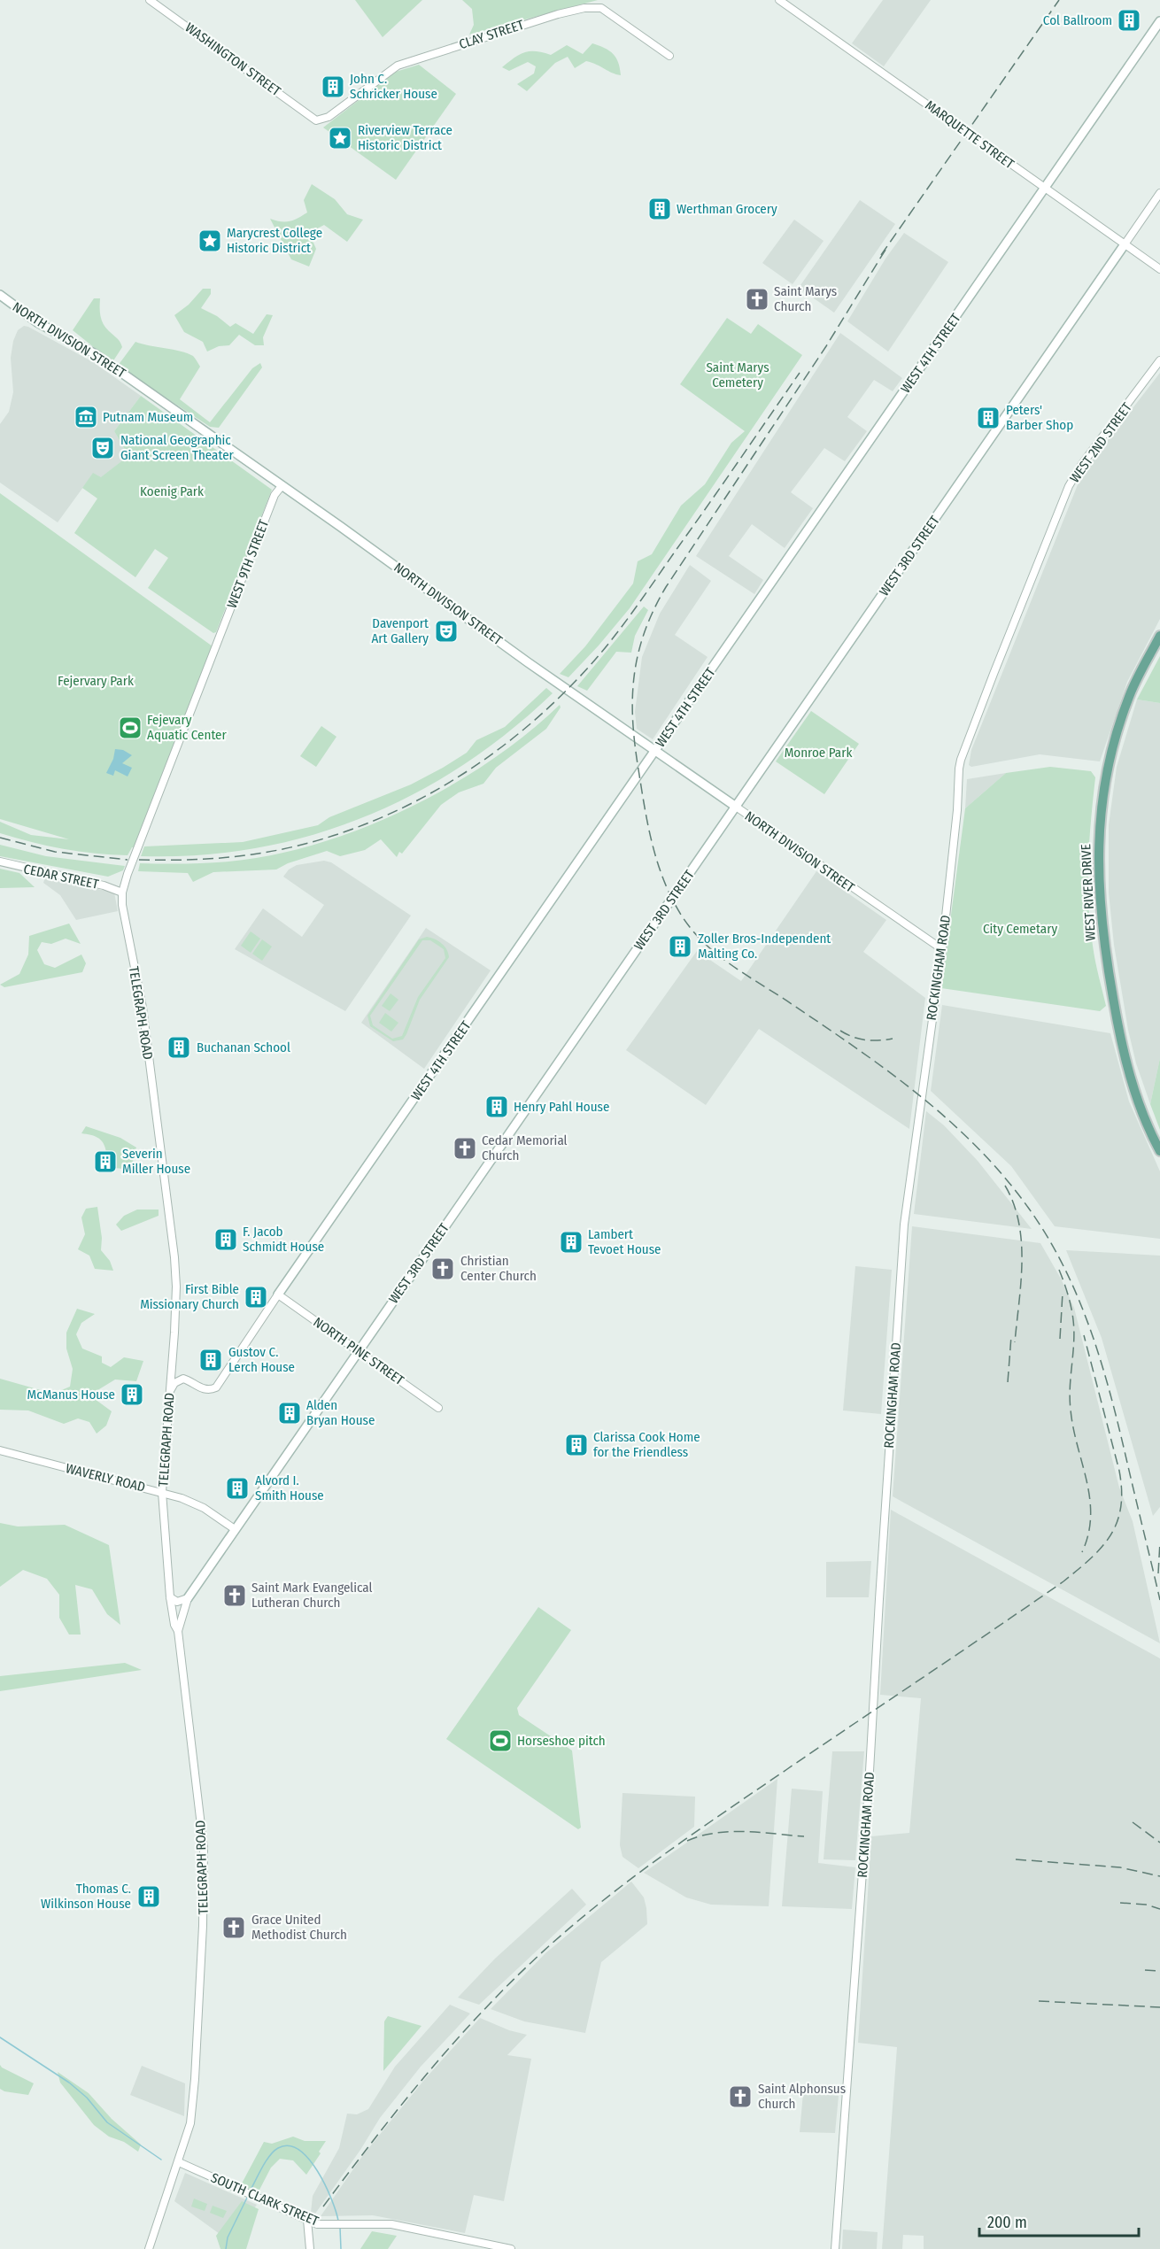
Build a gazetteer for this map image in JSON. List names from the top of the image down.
{
  "streets": {
    "main road": [
      "NORTH DIVISION STREET",
      "WEST 4TH STREET",
      "WEST 3RD STREET",
      "WEST RIVER DRIVE"
    ],
    "street": [
      "CLAY STREET",
      "WASHINGTON STREET",
      "MARQUETTE STREET",
      "WEST 2ND STREET",
      "WEST 9TH STREET",
      "CEDAR STREET",
      "ROCKINGHAM ROAD",
      "TELEGRAPH ROAD",
      "NORTH PINE STREET",
      "WAVERLY ROAD",
      "SOUTH CLARK STREET"
    ]
  },
  "crossings": [
    ["CLAY STREET", "WASHINGTON STREET"],
    ["MARQUETTE STREET", "WEST 4TH STREET"],
    ["MARQUETTE STREET", "WEST 3RD STREET"],
    ["NORTH DIVISION STREET", "WEST 4TH STREET"],
    ["NORTH DIVISION STREET", "WEST 3RD STREET"],
    ["NORTH DIVISION STREET", "WEST 9TH STREET"],
    ["NORTH DIVISION STREET", "ROCKINGHAM ROAD"],
    ["WEST 4TH STREET", "NORTH PINE STREET"],
    ["WEST 2ND STREET", "ROCKINGHAM ROAD"],
    ["WEST 3RD STREET", "TELEGRAPH ROAD"],
    ["WEST 3RD STREET", "NORTH PINE STREET"],
    ["WEST 3RD STREET", "WAVERLY ROAD"],
    ["WEST 9TH STREET", "TELEGRAPH ROAD"],
    ["CEDAR STREET", "TELEGRAPH ROAD"],
    ["TELEGRAPH ROAD", "WAVERLY ROAD"],
    ["TELEGRAPH ROAD", "SOUTH CLARK STREET"]
  ],
  "parks": [
    "Saint Marys Cemetery",
    "Koenig Park",
    "Fejervary Park",
    "Monroe Park",
    "City Cemetary"
  ],
  "places": {
    "building": [
      "Col Ballroom",
      "John C. Schricker House",
      "Werthman Grocery",
      "Peters' Barber Shop",
      "Zoller Bros-Independent Malting Co.",
      "Buchanan School",
      "Henry Pahl House",
      "Severin Miller House",
      "F. Jacob Schmidt House",
      "Lambert Tevoet House",
      "First Bible Missionary Church",
      "Gustov C. Lerch House",
      "McManus House",
      "Alden Bryan House",
      "Clarissa Cook Home for the Friendless",
      "Alvord I. Smith House",
      "Thomas C. Wilkinson House"
    ],
    "place": ["Riverview Terrace Historic District", "Marycrest College Historic District"],
    "church": [
      "Saint Marys Church",
      "Cedar Memorial Church",
      "Christian Center Church",
      "Saint Mark Evangelical Lutheran Church",
      "Grace United Methodist Church",
      "Saint Alphonsus Church"
    ],
    "museum": ["Putnam Museum"],
    "theatre": ["National Geographic Giant Screen Theater", "Davenport Art Gallery"],
    "sports": ["Fejevary Aquatic Center", "Horseshoe pitch"]
  },
  "scale_bar": "200 m"
}
